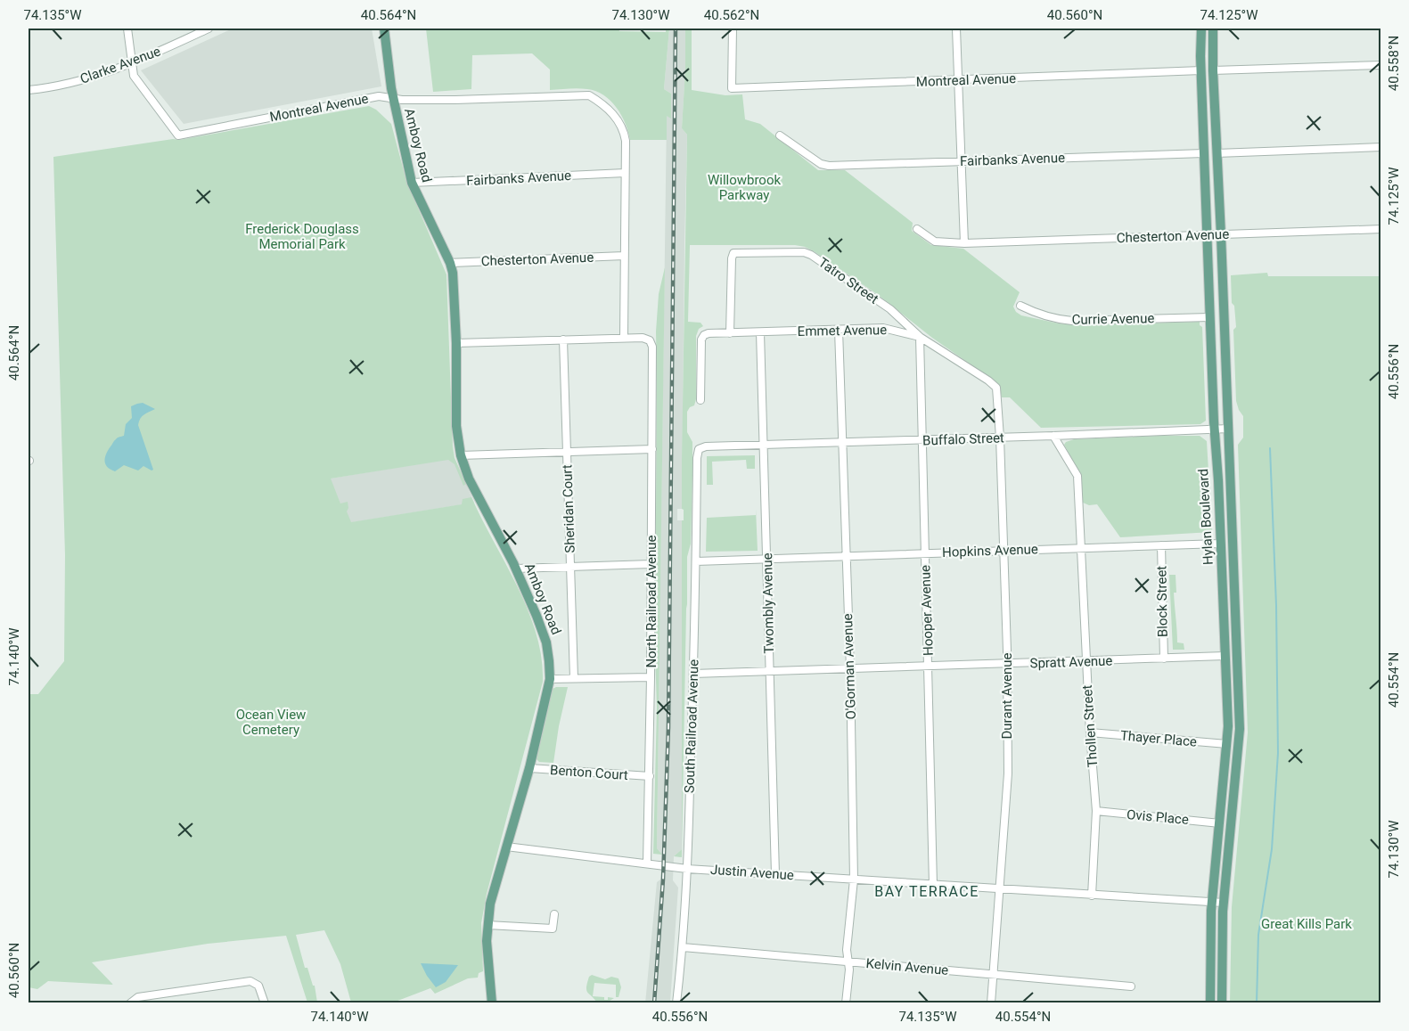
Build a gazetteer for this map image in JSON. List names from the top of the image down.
{
  "streets": {
    "main road": ["Amboy Road", "Hylan Boulevard"],
    "street": [
      "Clarke Avenue",
      "Montreal Avenue",
      "Fairbanks Avenue",
      "Chesterton Avenue",
      "Tatro Street",
      "Currie Avenue",
      "Emmet Avenue",
      "Buffalo Street",
      "Sheridan Court",
      "Hopkins Avenue",
      "North Railroad Avenue",
      "Block Street",
      "Twombly Avenue",
      "Hooper Avenue",
      "Spratt Avenue",
      "O'Gorman Avenue",
      "Durant Avenue",
      "South Railroad Avenue",
      "Thollen Street",
      "Thayer Place",
      "Benton Court",
      "Ovis Place",
      "Justin Avenue",
      "Kelvin Avenue"
    ]
  },
  "crossings": [
    ["Clarke Avenue", "Montreal Avenue"],
    ["Montreal Avenue", "Amboy Road"],
    ["Montreal Avenue", "Fairbanks Avenue"],
    ["Montreal Avenue", "Hylan Boulevard"],
    ["Amboy Road", "Fairbanks Avenue"],
    ["Amboy Road", "Chesterton Avenue"],
    ["Amboy Road", "Benton Court"],
    ["Amboy Road", "Justin Avenue"],
    ["Fairbanks Avenue", "Hylan Boulevard"],
    ["Chesterton Avenue", "Hylan Boulevard"],
    ["Tatro Street", "Emmet Avenue"],
    ["Tatro Street", "Hooper Avenue"],
    ["Currie Avenue", "Hylan Boulevard"],
    ["Emmet Avenue", "Twombly Avenue"],
    ["Emmet Avenue", "Hooper Avenue"],
    ["Emmet Avenue", "O'Gorman Avenue"],
    ["Emmet Avenue", "Durant Avenue"],
    ["Buffalo Street", "Hylan Boulevard"],
    ["Buffalo Street", "Twombly Avenue"],
    ["Buffalo Street", "Hooper Avenue"],
    ["Buffalo Street", "O'Gorman Avenue"],
    ["Buffalo Street", "Durant Avenue"],
    ["Buffalo Street", "South Railroad Avenue"],
    ["Buffalo Street", "Thollen Street"],
    ["Hylan Boulevard", "Hopkins Avenue"],
    ["Hylan Boulevard", "Spratt Avenue"],
    ["Hylan Boulevard", "Thayer Place"],
    ["Hylan Boulevard", "Ovis Place"],
    ["Hylan Boulevard", "Justin Avenue"],
    ["Hopkins Avenue", "Block Street"],
    ["Hopkins Avenue", "Twombly Avenue"],
    ["Hopkins Avenue", "Hooper Avenue"],
    ["Hopkins Avenue", "O'Gorman Avenue"],
    ["Hopkins Avenue", "Durant Avenue"],
    ["Hopkins Avenue", "South Railroad Avenue"],
    ["Hopkins Avenue", "Thollen Street"],
    ["North Railroad Avenue", "Benton Court"],
    ["North Railroad Avenue", "Justin Avenue"],
    ["Block Street", "Spratt Avenue"],
    ["Twombly Avenue", "Spratt Avenue"],
    ["Twombly Avenue", "Justin Avenue"],
    ["Hooper Avenue", "Spratt Avenue"],
    ["Hooper Avenue", "Justin Avenue"],
    ["Spratt Avenue", "O'Gorman Avenue"],
    ["Spratt Avenue", "Durant Avenue"],
    ["Spratt Avenue", "South Railroad Avenue"],
    ["Spratt Avenue", "Thollen Street"],
    ["O'Gorman Avenue", "Justin Avenue"],
    ["O'Gorman Avenue", "Kelvin Avenue"],
    ["Durant Avenue", "Justin Avenue"],
    ["Durant Avenue", "Kelvin Avenue"],
    ["South Railroad Avenue", "Justin Avenue"],
    ["South Railroad Avenue", "Kelvin Avenue"],
    ["Thollen Street", "Thayer Place"],
    ["Thollen Street", "Ovis Place"],
    ["Thollen Street", "Justin Avenue"]
  ],
  "districts": ["BAY TERRACE"],
  "parks": [
    "Willowbrook Parkway",
    "Frederick Douglass Memorial Park",
    "Ocean View Cemetery",
    "Great Kills Park"
  ],
  "coordinates": [
    "74.135°W",
    "40.564°N",
    "74.130°W",
    "40.562°N",
    "40.560°N",
    "74.125°W",
    "40.558°N",
    "40.556°N",
    "74.140°W",
    "40.554°N"
  ]
}
